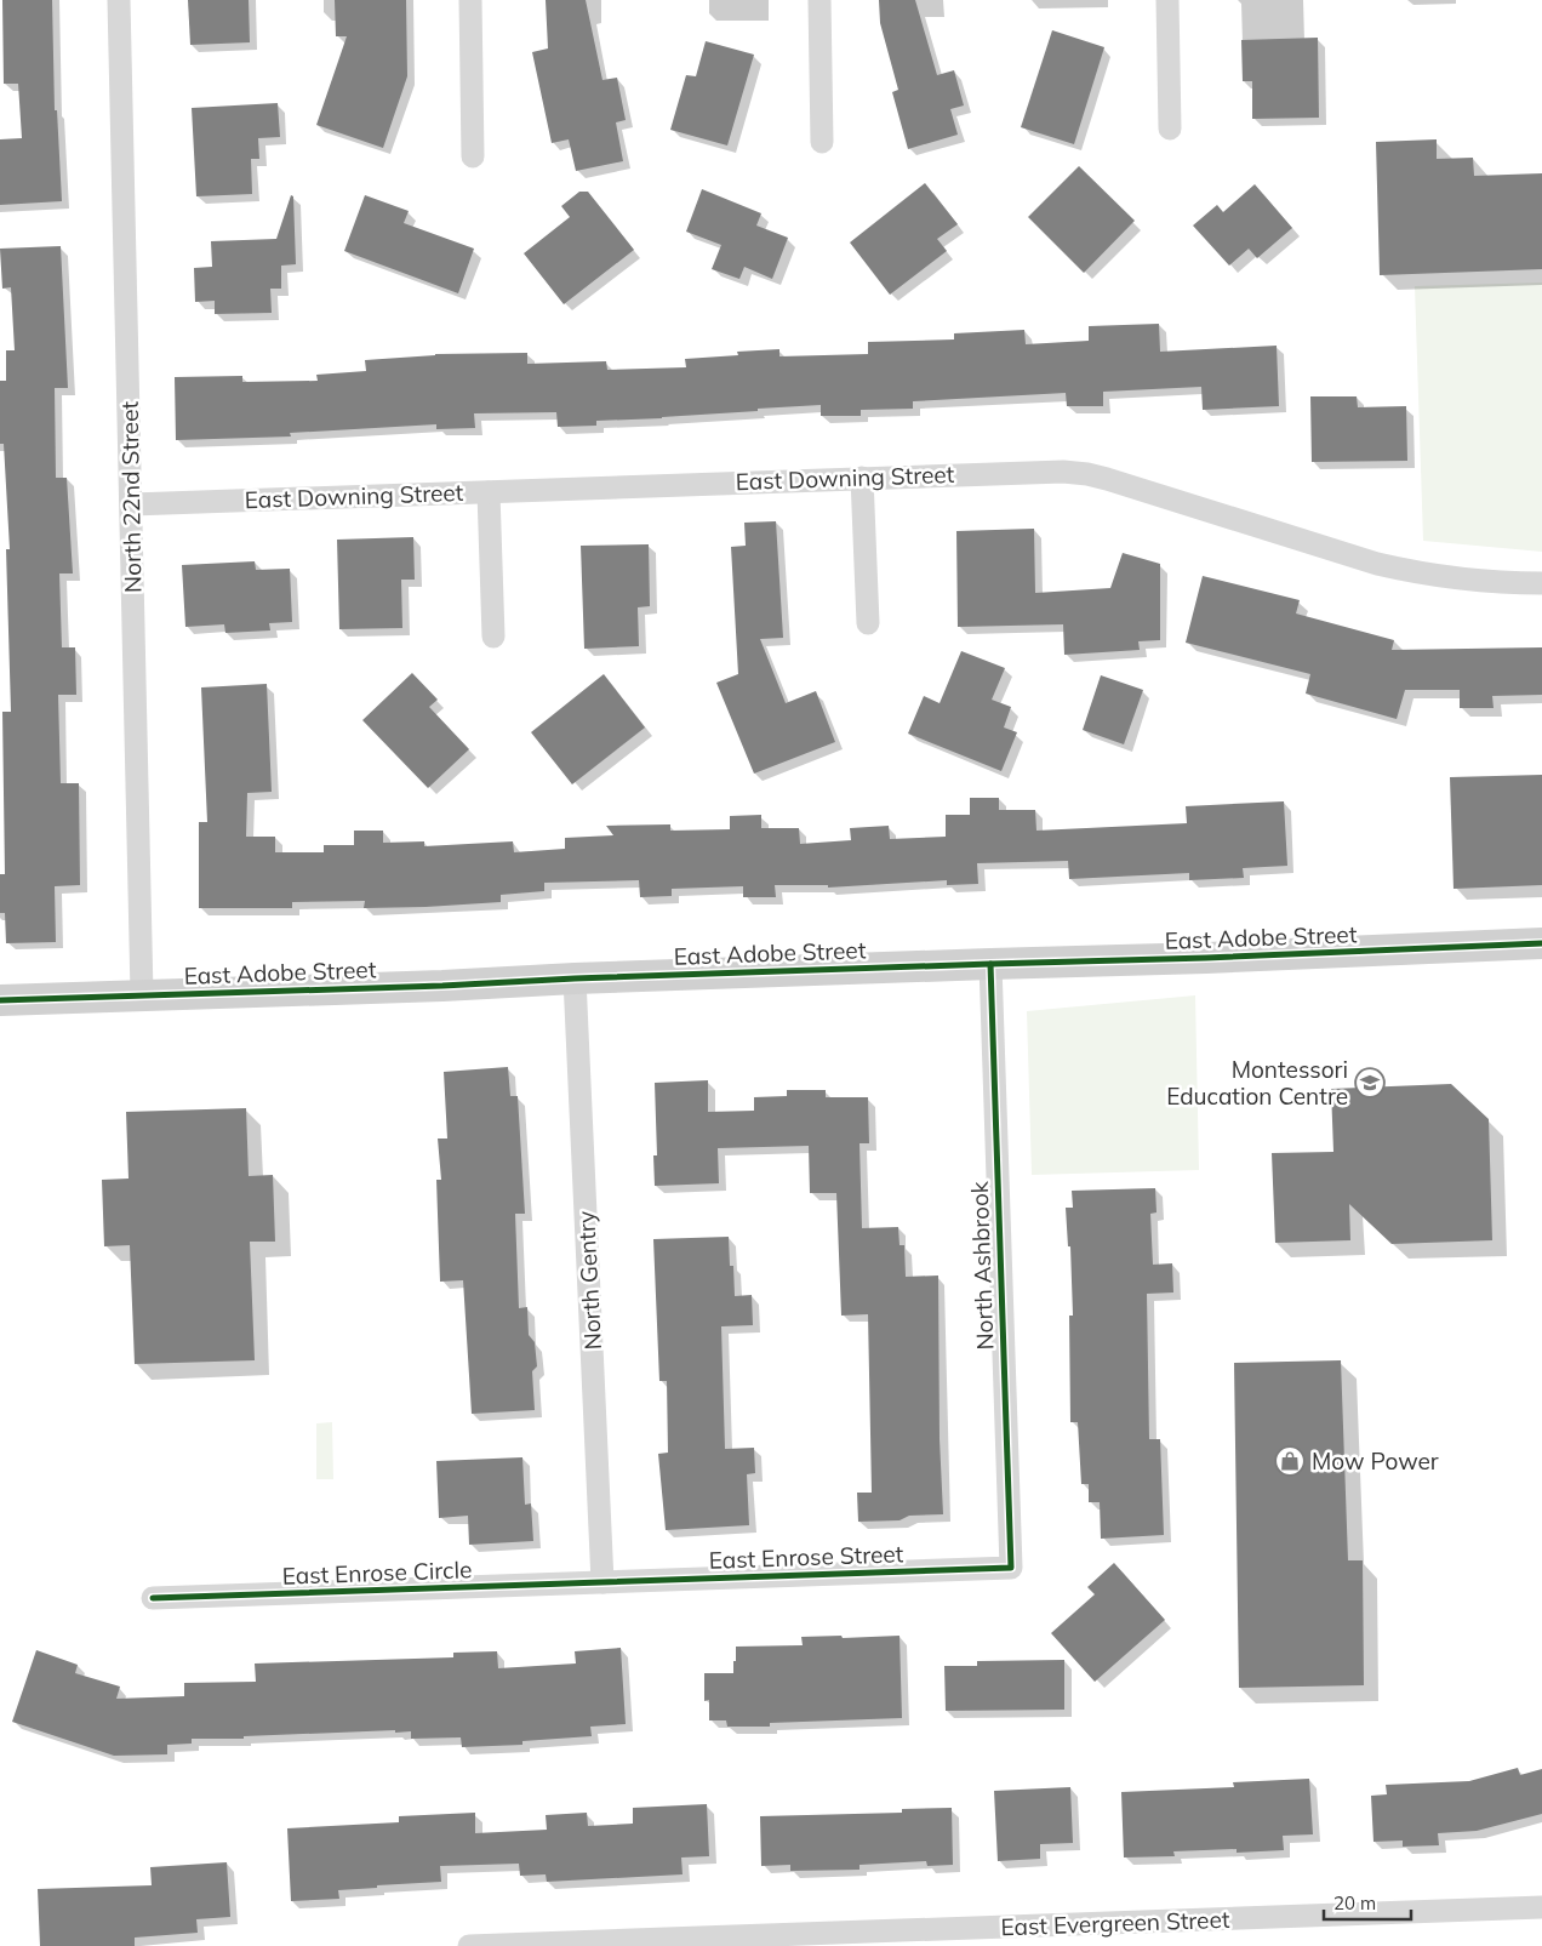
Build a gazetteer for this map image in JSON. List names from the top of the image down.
{
  "streets": {
    "street": [
      "East Downing Street",
      "North 22nd Street",
      "East Adobe Street",
      "North Ashbrook",
      "North Gentry",
      "East Enrose Street",
      "East Enrose Circle",
      "East Evergreen Street"
    ]
  },
  "crossings": [
    ["East Downing Street", "North 22nd Street"],
    ["North 22nd Street", "East Adobe Street"],
    ["East Adobe Street", "North Ashbrook"],
    ["East Adobe Street", "North Gentry"],
    ["North Ashbrook", "East Enrose Street"],
    ["North Gentry", "East Enrose Street"],
    ["North Gentry", "East Enrose Circle"],
    ["East Enrose Street", "East Enrose Circle"]
  ],
  "places": {
    "school or university": ["Montessori Education Centre"],
    "shop": ["Mow Power"]
  },
  "scale_bar": "20 m"
}
